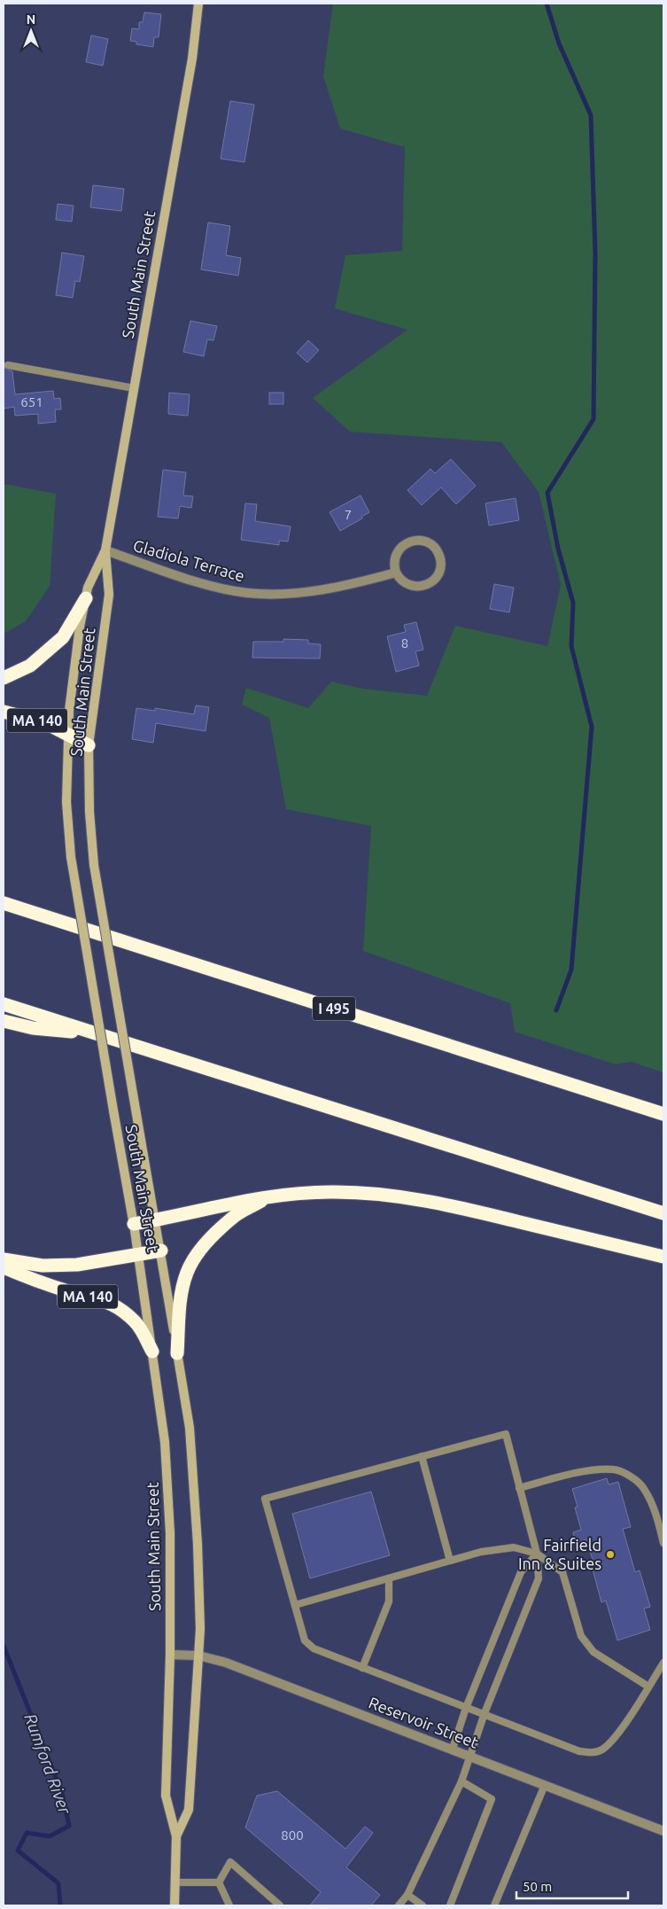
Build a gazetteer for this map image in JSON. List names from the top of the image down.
{
  "streets": {
    "highway": ["MA 140", "I 495"],
    "main road": ["South Main Street"],
    "street": ["Gladiola Terrace", "Reservoir Street"]
  },
  "crossings": [
    ["South Main Street", "Gladiola Terrace"],
    ["South Main Street", "MA 140"],
    ["South Main Street", "Reservoir Street"]
  ],
  "water": ["Rumford River"],
  "places": ["Fairfield Inn & Suites"],
  "house_numbers": [
    "651",
    "7",
    "8",
    "800"
  ],
  "scale_bar": "50 m",
  "north": "top"
}
